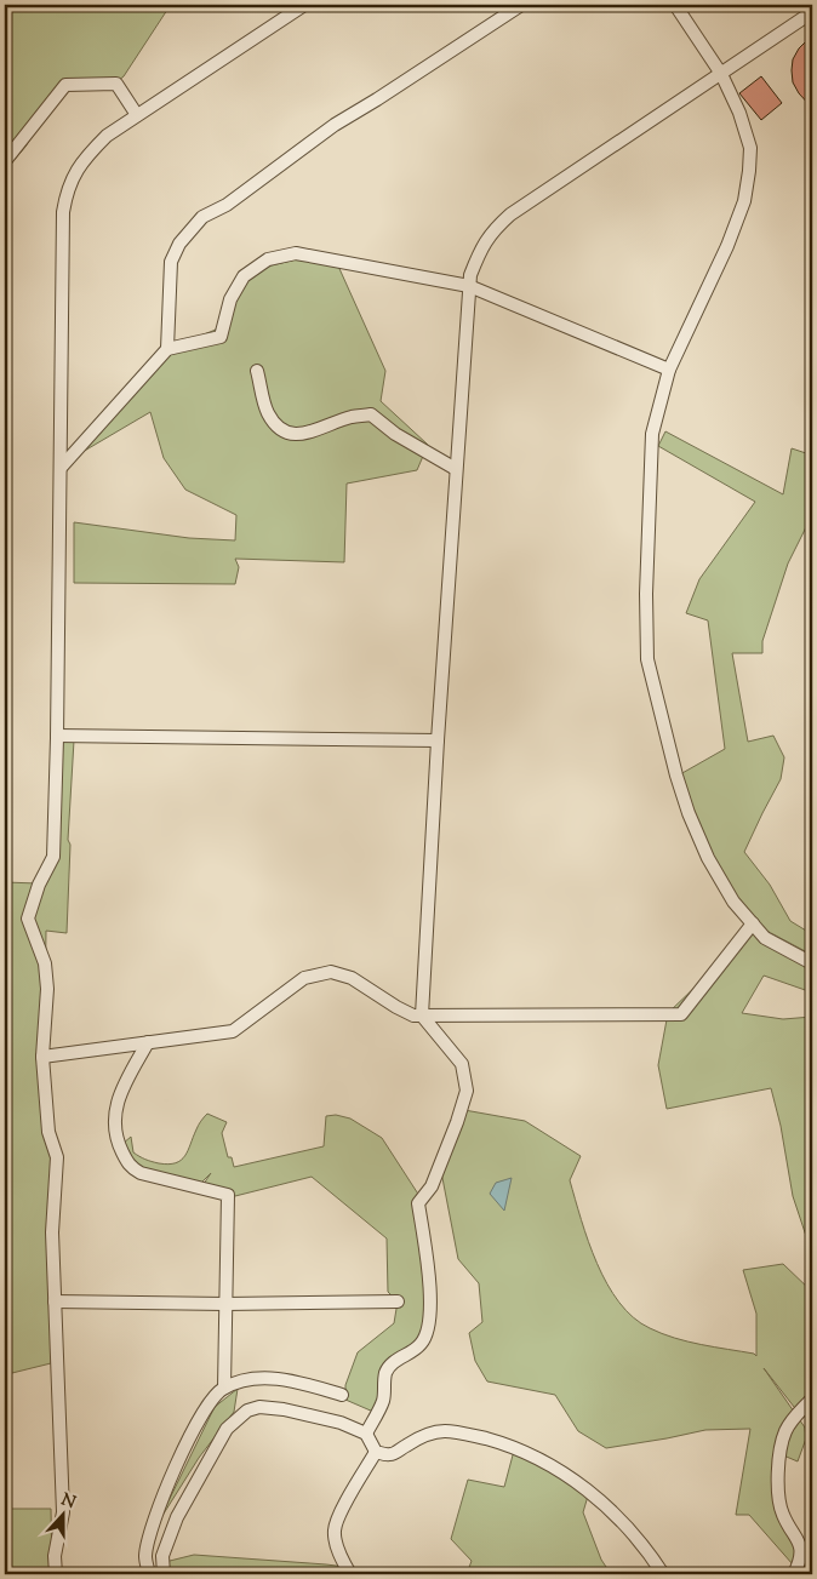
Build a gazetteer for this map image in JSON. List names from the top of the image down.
{
  "north": "top"
}
